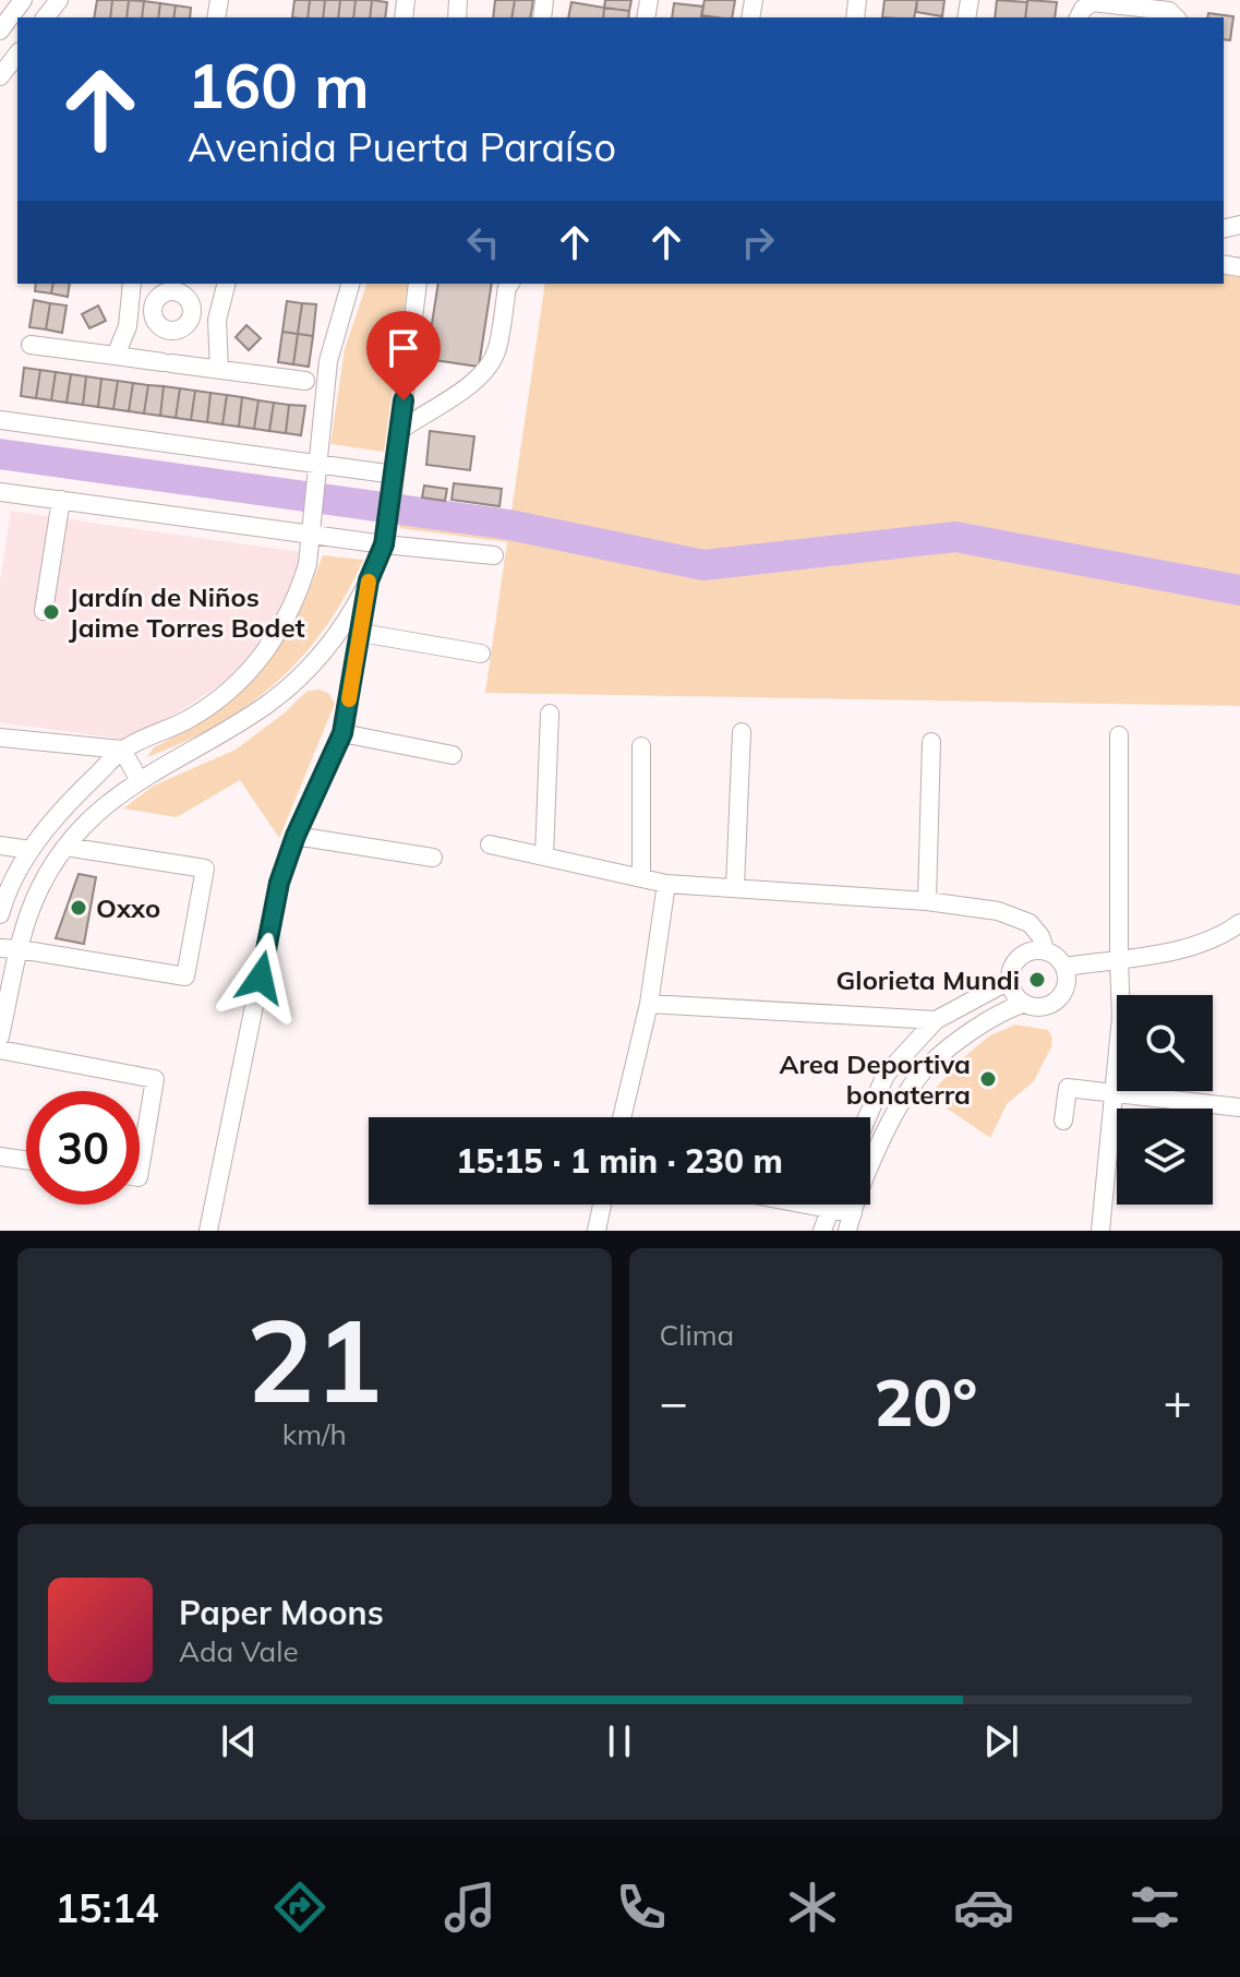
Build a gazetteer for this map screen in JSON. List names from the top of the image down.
{
  "places": [
    "Jardín de Niños Jaime Torres Bodet",
    "Oxxo",
    "Glorieta Mundi",
    "Area Deportiva bonaterra"
  ],
  "page": {
    "turn": ["160 m", "Avenida Puerta Paraíso"],
    "limit": "30",
    "trip": "15:15 · 1 min · 230 m",
    "tile": [
      ["21", "km/h"],
      "Clima"
    ],
    "heat": ["−", "20°", "+"],
    "song": ["Paper Moons", "Ada Vale"],
    "tabs": "15:14"
  }
}
